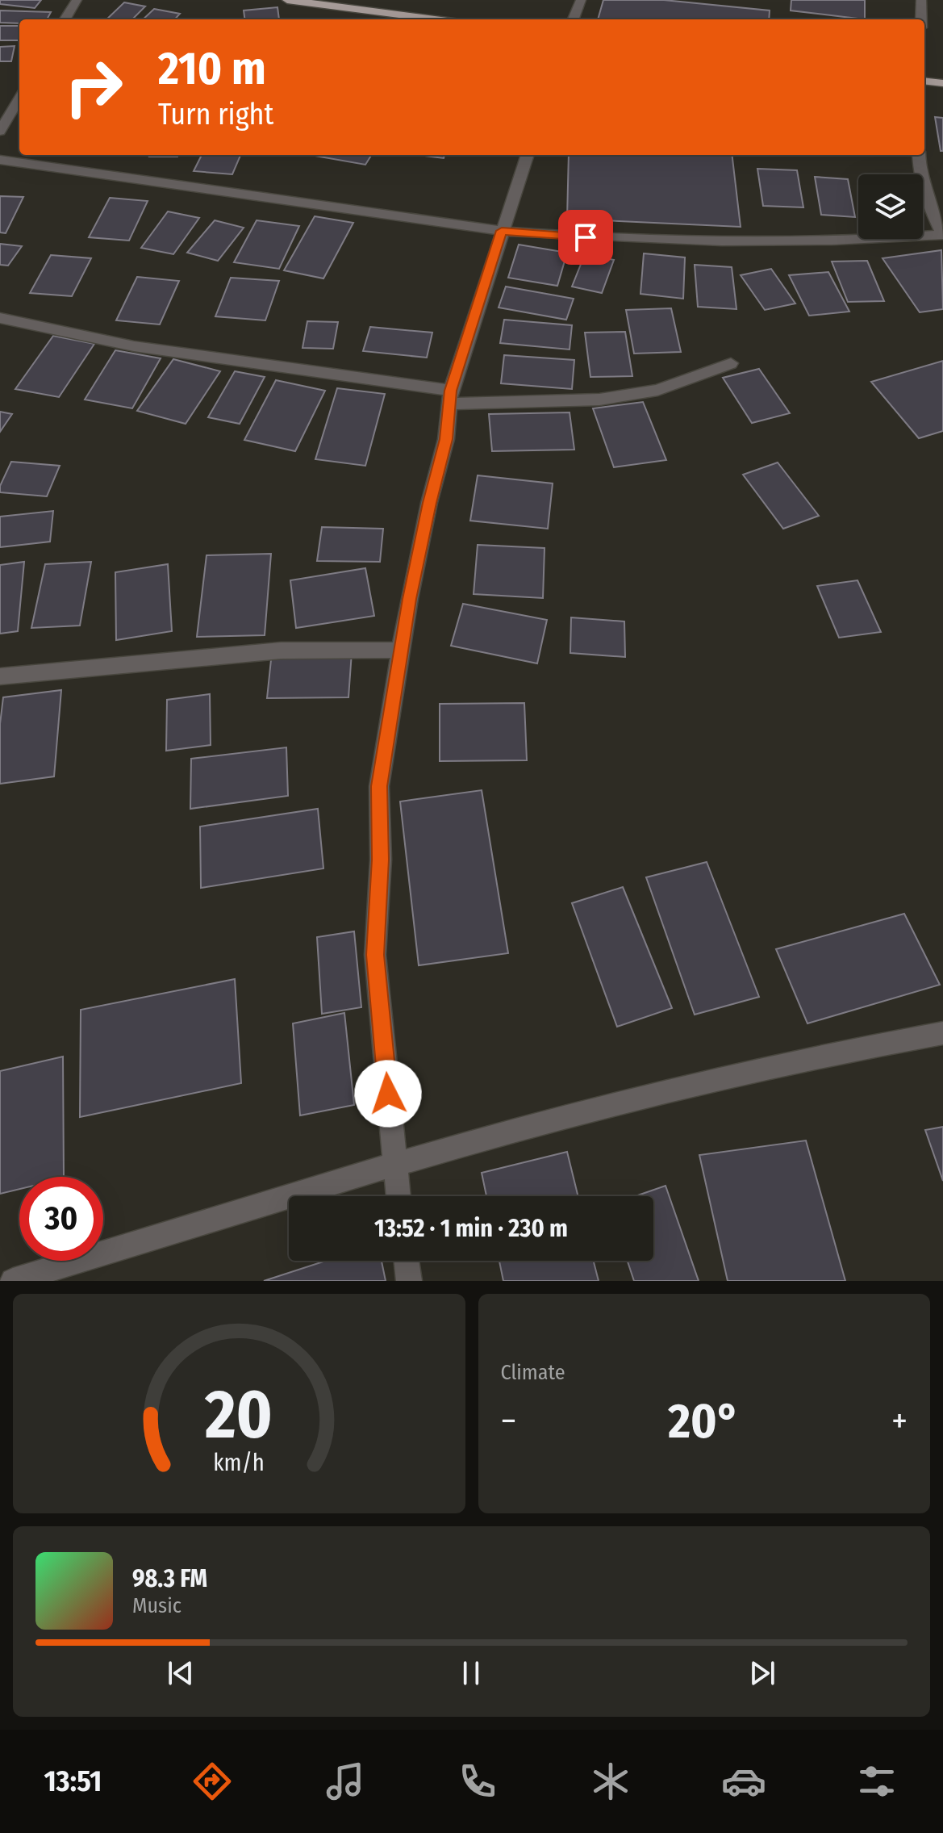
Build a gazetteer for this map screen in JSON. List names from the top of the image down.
{
  "page": {
    "turn": ["210 m", "Turn right"],
    "limit": "30",
    "trip": "13:52 · 1 min · 230 m",
    "tile": "Climate",
    "heat": ["−", "20°", "+"],
    "song": ["98.3 FM", "Music"],
    "tabs": "13:51",
    "gauge": ["20", "km/h"]
  }
}
